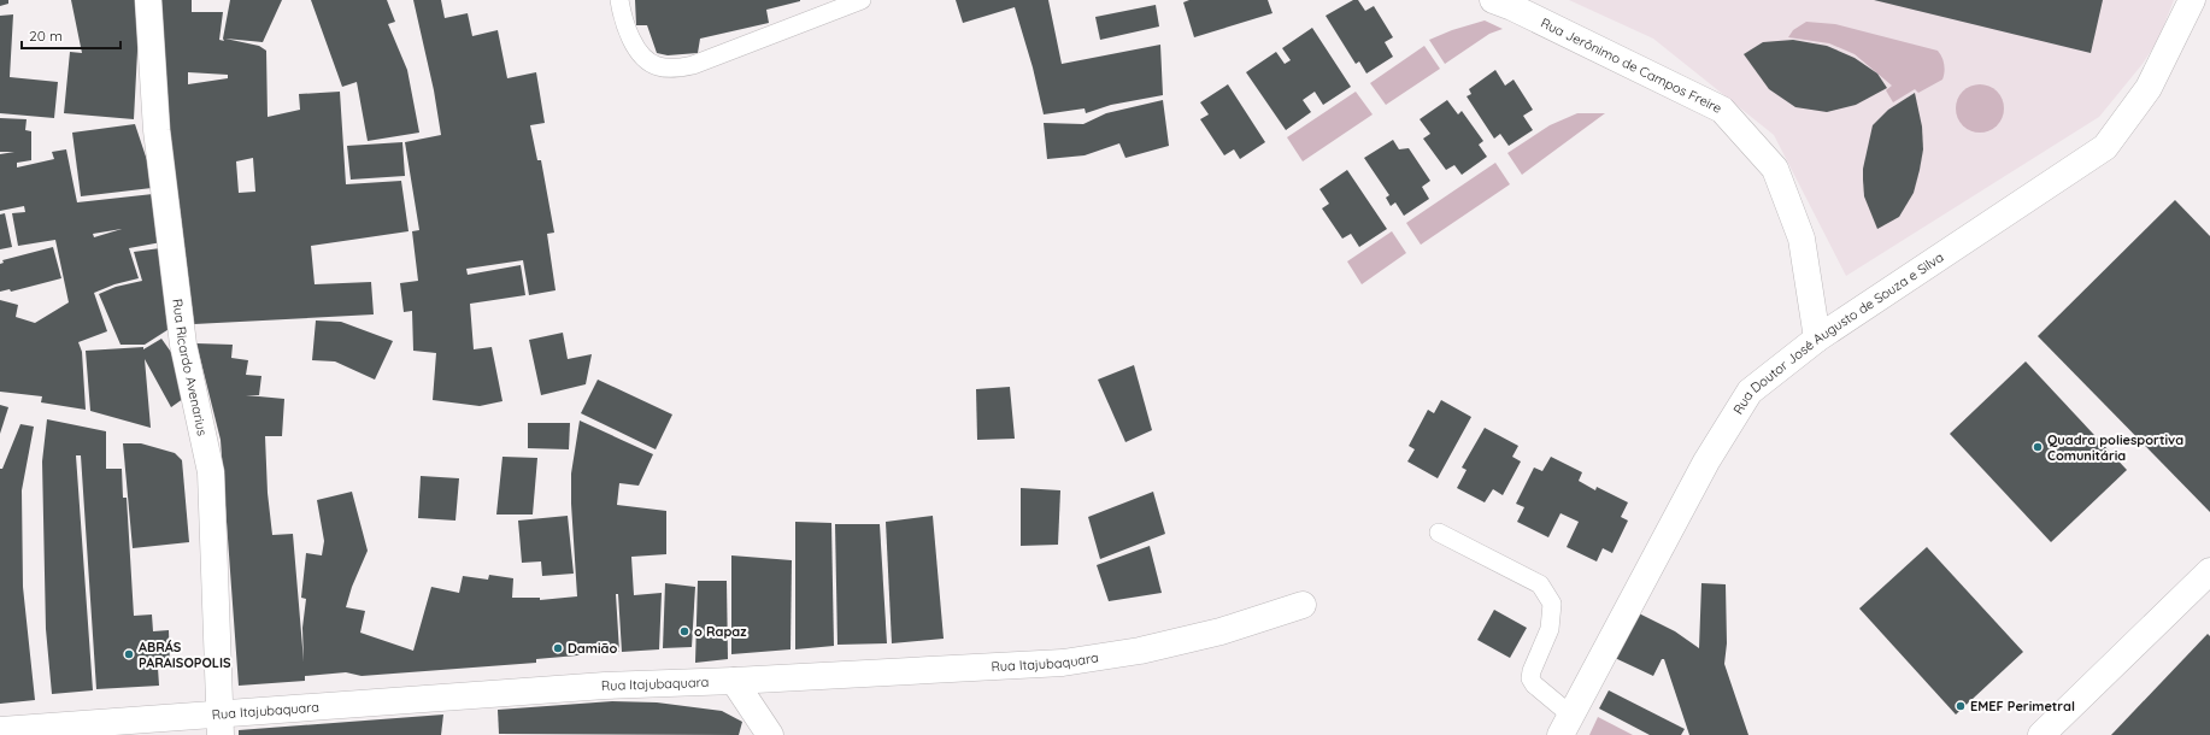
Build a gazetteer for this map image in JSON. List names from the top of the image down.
{
  "streets": {
    "street": [
      "Rua Jerônimo de Campos Freire",
      "Rua Doutor José Augusto de Souza e Silva",
      "Rua Ricardo Avenarius",
      "Rua Itajubaquara"
    ]
  },
  "crossings": [
    ["Rua Jerônimo de Campos Freire", "Rua Doutor José Augusto de Souza e Silva"],
    ["Rua Ricardo Avenarius", "Rua Itajubaquara"]
  ],
  "places": [
    "Quadra poliesportiva Comunitária",
    "o Rapaz",
    "Damião",
    "ABRÁS PARAISOPOLIS",
    "EMEF Perimetral"
  ],
  "scale_bar": "20 m"
}
